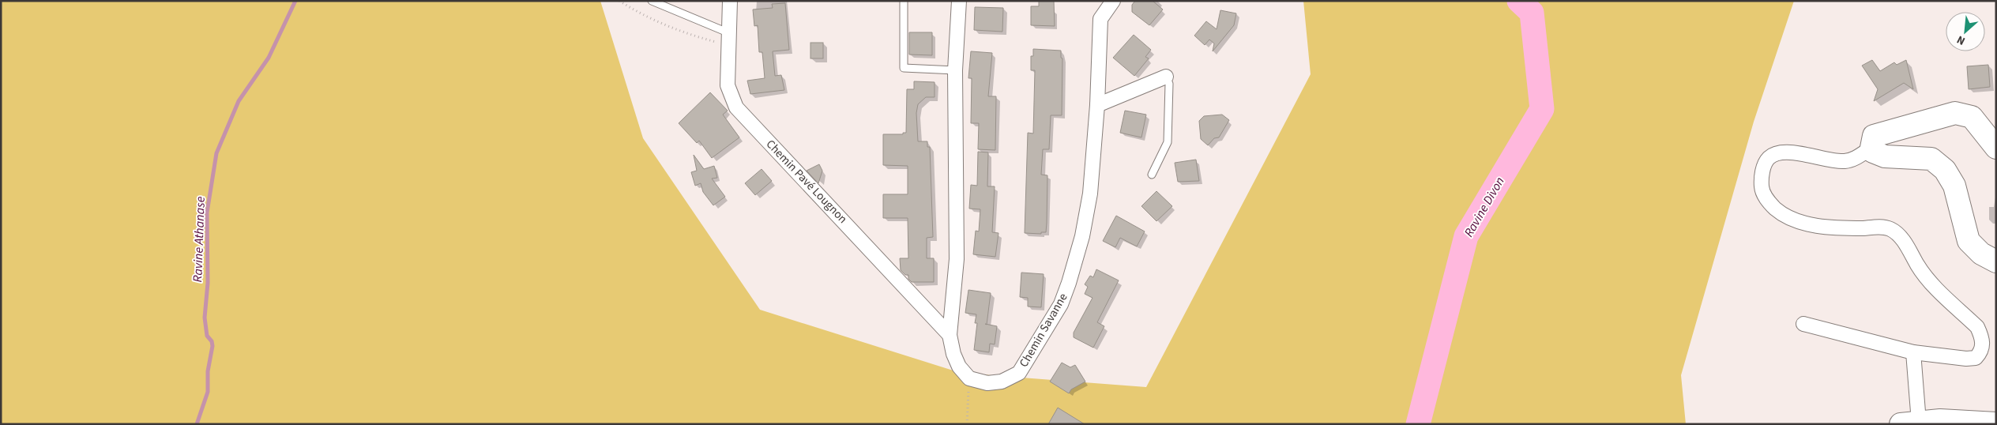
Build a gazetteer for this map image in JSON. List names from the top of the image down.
{
  "streets": {
    "street": ["Chemin Pavé Lougnon", "Chemin Savanne"]
  },
  "water": ["Ravine Divon", "Ravine Athanase"],
  "north": "bottom left"
}
